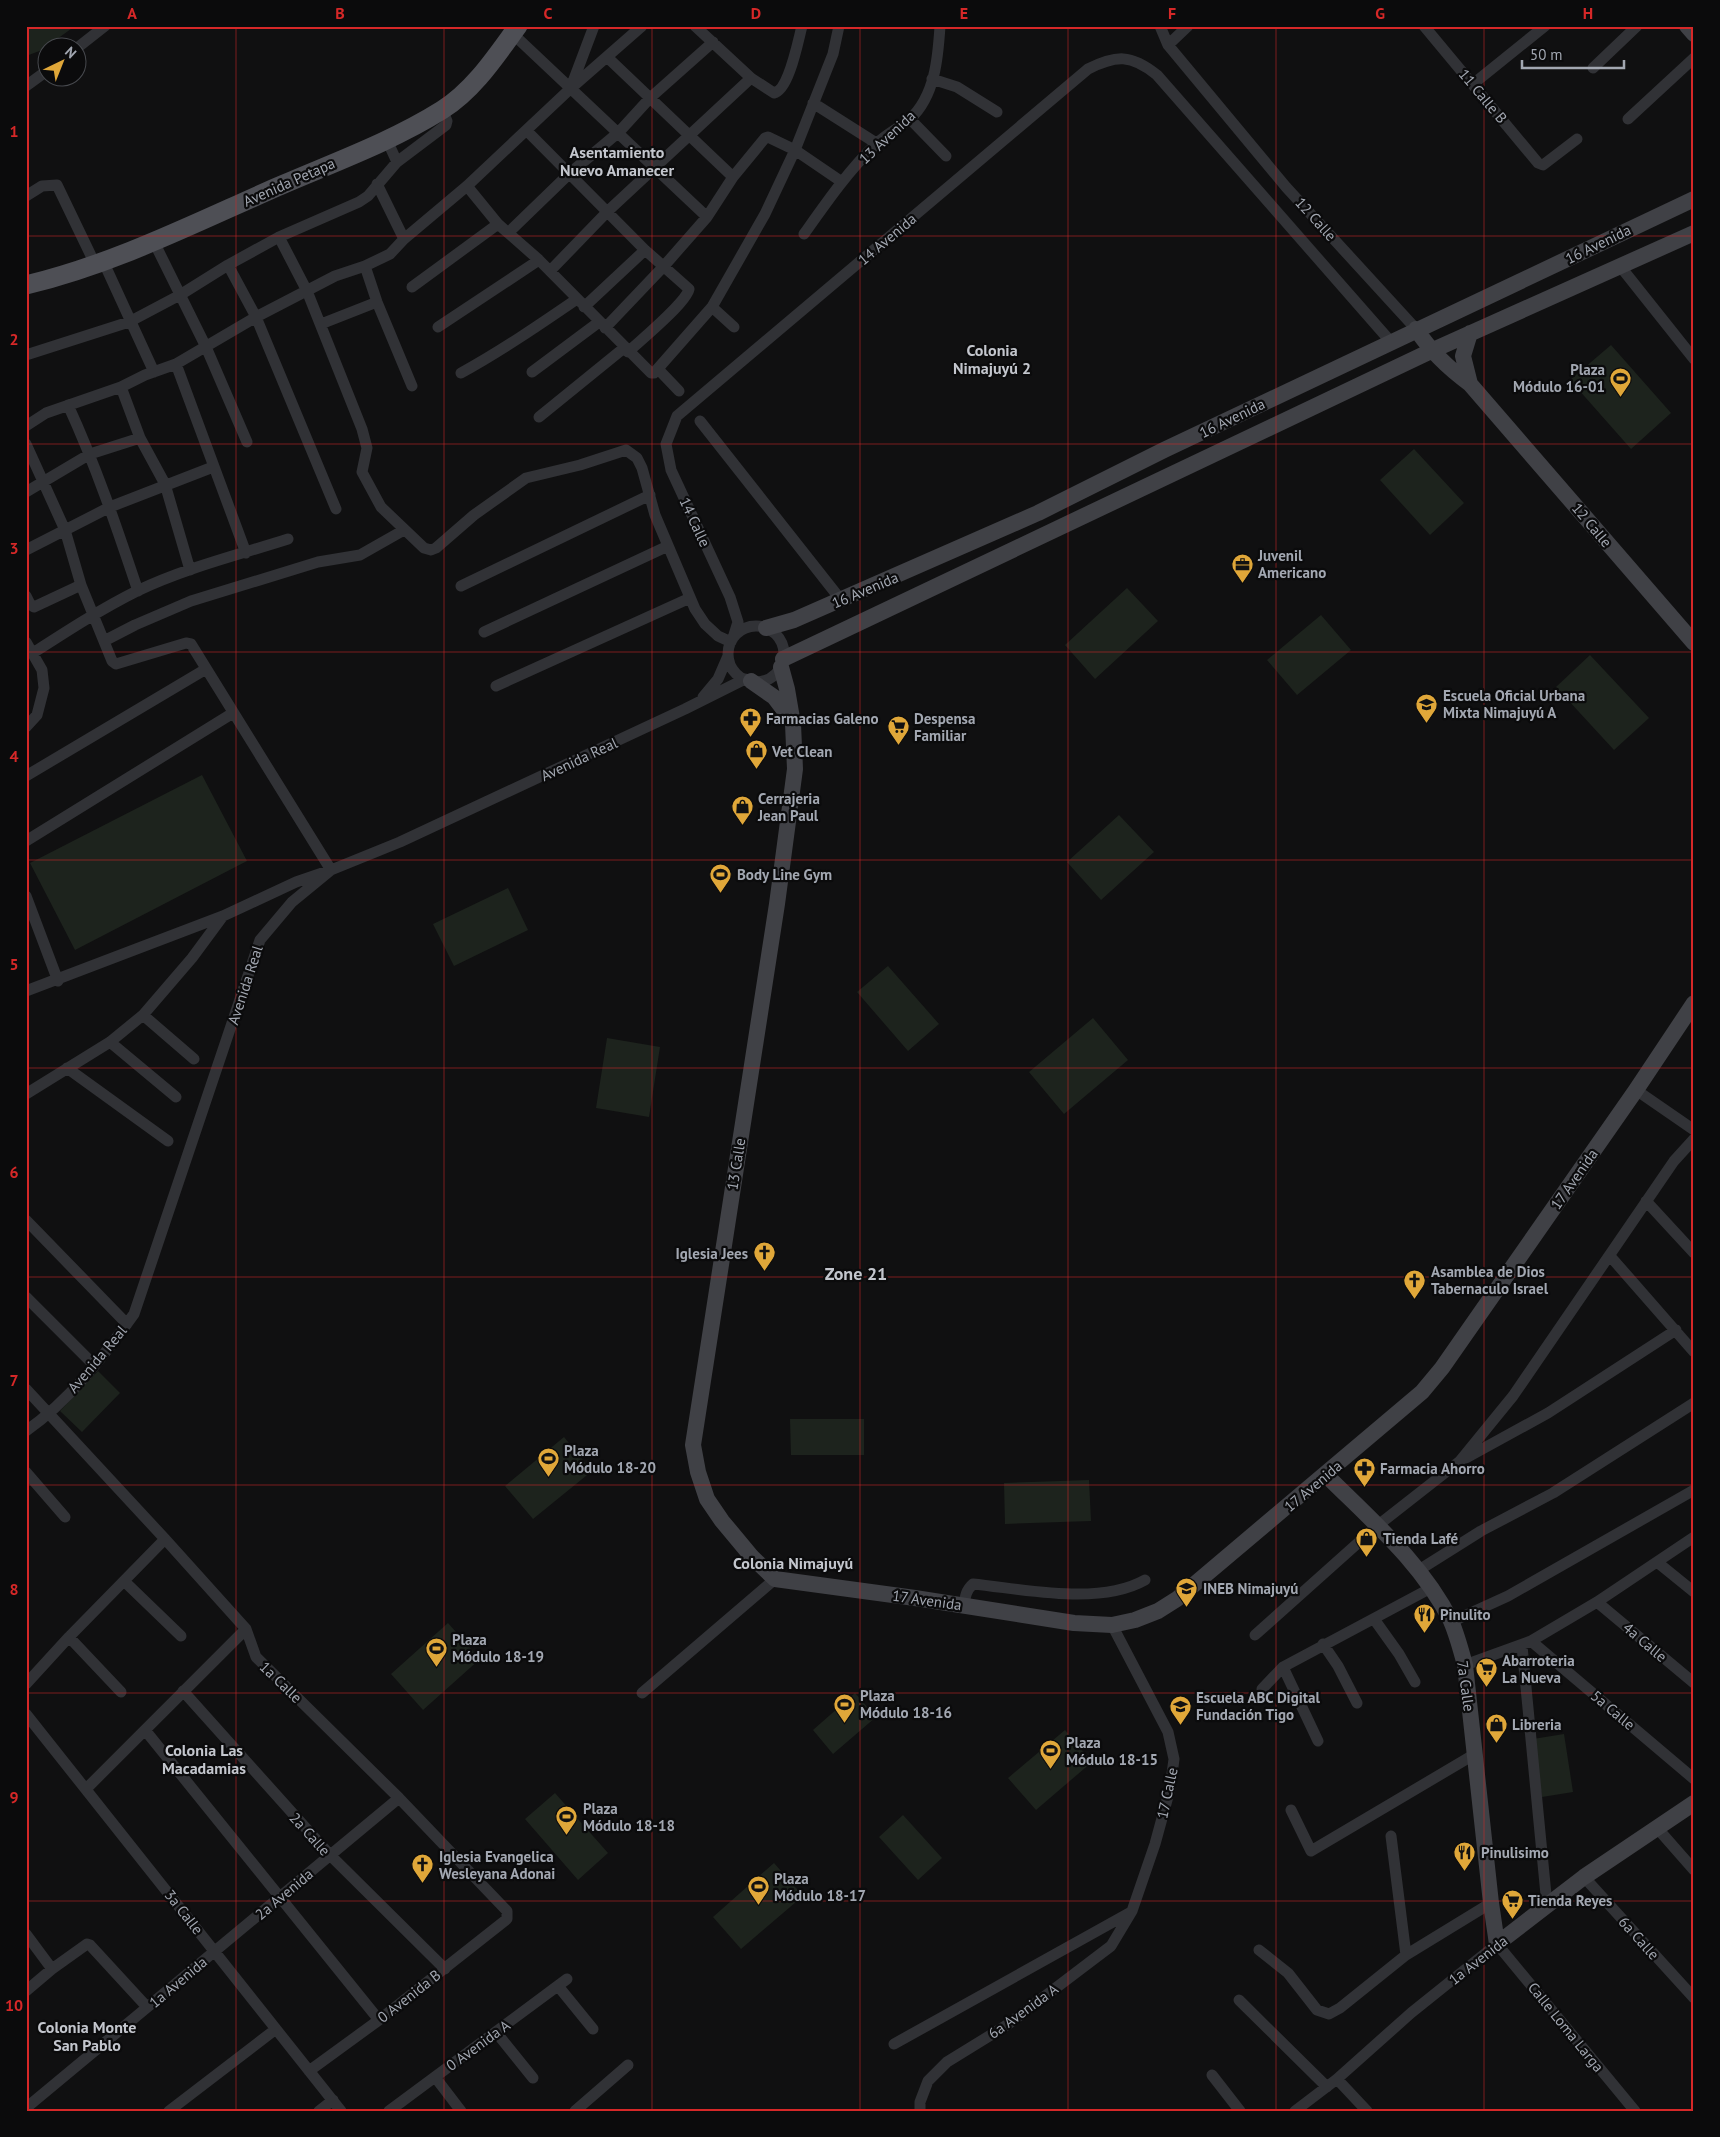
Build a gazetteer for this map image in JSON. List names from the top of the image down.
{
  "streets": {
    "main road": ["Avenida Petapa"],
    "street": [
      "11 Calle B",
      "13 Avenida",
      "12 Calle",
      "14 Avenida",
      "16 Avenida",
      "14 Calle",
      "Avenida Real",
      "13 Calle",
      "17 Avenida",
      "4a Calle",
      "1a Calle",
      "7a Calle",
      "5a Calle",
      "17 Calle",
      "2a Calle",
      "2a Avenida",
      "3a Calle",
      "6a Calle",
      "1a Avenida",
      "0 Avenida B",
      "6a Avenida A",
      "Calle Loma Larga",
      "0 Avenida A"
    ]
  },
  "crossings": [
    ["12 Calle", "14 Avenida"],
    ["12 Calle", "16 Avenida"],
    ["14 Avenida", "14 Calle"],
    ["16 Avenida", "14 Calle"],
    ["16 Avenida", "Avenida Real"],
    ["16 Avenida", "13 Calle"],
    ["14 Calle", "Avenida Real"],
    ["14 Calle", "13 Calle"],
    ["Avenida Real", "13 Calle"],
    ["Avenida Real", "1a Calle"],
    ["13 Calle", "17 Avenida"],
    ["17 Avenida", "7a Calle"],
    ["17 Avenida", "17 Calle"],
    ["1a Calle", "2a Avenida"],
    ["1a Calle", "0 Avenida B"],
    ["7a Calle", "1a Avenida"],
    ["7a Calle", "Calle Loma Larga"],
    ["17 Calle", "6a Avenida A"],
    ["2a Calle", "2a Avenida"],
    ["2a Calle", "0 Avenida B"],
    ["2a Avenida", "3a Calle"],
    ["2a Avenida", "1a Avenida"],
    ["3a Calle", "1a Avenida"],
    ["3a Calle", "0 Avenida B"],
    ["6a Calle", "1a Avenida"],
    ["1a Avenida", "Calle Loma Larga"]
  ],
  "districts": [
    "Asentamiento Nuevo Amanecer",
    "Colonia Nimajuyú 2",
    "Zone 21",
    "Colonia Nimajuyú",
    "Colonia Las Macadamias",
    "Colonia Monte San Pablo"
  ],
  "places": {
    "sports": [
      "Plaza Módulo 16-01",
      "Body Line Gym",
      "Plaza Módulo 18-20",
      "Plaza Módulo 18-19",
      "Plaza Módulo 18-16",
      "Plaza Módulo 18-15",
      "Plaza Módulo 18-18",
      "Plaza Módulo 18-17"
    ],
    "office": ["Juvenil Americano"],
    "school or university": ["Escuela Oficial Urbana Mixta Nimajuyú A", "INEB Nimajuyú", "Escuela ABC Digital Fundación Tigo"],
    "pharmacy": ["Farmacias Galeno", "Farmacia Ahorro"],
    "supermarket": ["Despensa Familiar", "Abarroteria La Nueva", "Tienda Reyes"],
    "shop": [
      "Vet Clean",
      "Cerrajeria Jean Paul",
      "Tienda Lafé",
      "Libreria"
    ],
    "church": ["Iglesia Jees", "Asamblea de Dios Tabernaculo Israel", "Iglesia Evangelica Wesleyana Adonai"],
    "restaurant": ["Pinulito", "Pinulisimo"]
  },
  "scale_bar": "50 m",
  "north": "top right",
  "grid": {
    "columns": [
      "A",
      "B",
      "C",
      "D",
      "E",
      "F",
      "G",
      "H"
    ],
    "rows": [
      "1",
      "2",
      "3",
      "4",
      "5",
      "6",
      "7",
      "8",
      "9",
      "10"
    ]
  }
}
